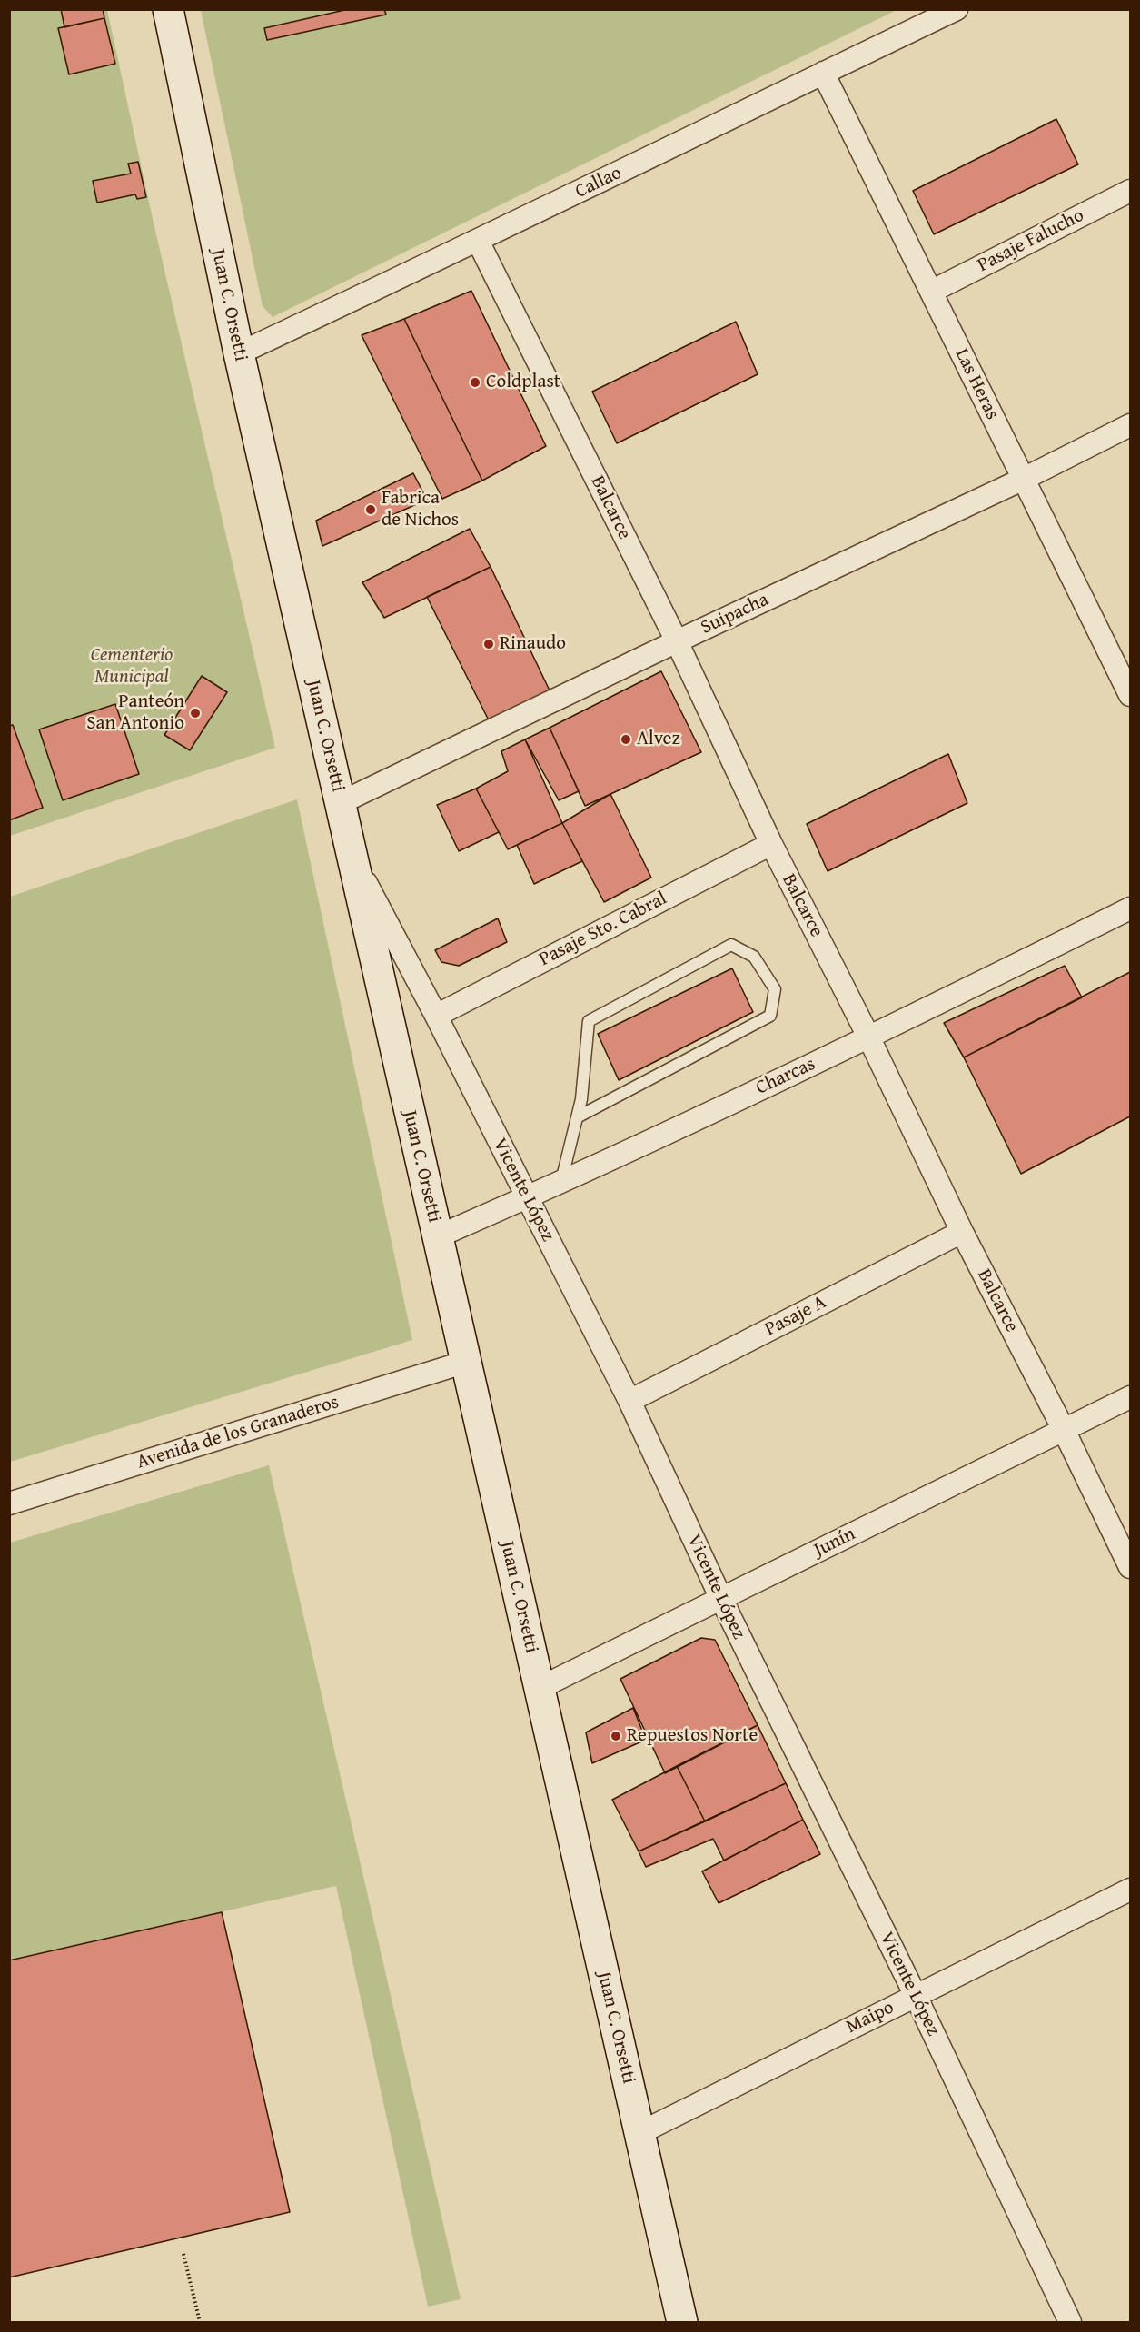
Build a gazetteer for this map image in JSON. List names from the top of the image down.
{
  "streets": {
    "street": [
      "Callao",
      "Pasaje Falucho",
      "Juan C. Orsetti",
      "Las Heras",
      "Balcarce",
      "Suipacha",
      "Pasaje Sto. Cabral",
      "Charcas",
      "Vicente López",
      "Pasaje A",
      "Avenida de los Granaderos",
      "Junín",
      "Maipo"
    ]
  },
  "crossings": [
    ["Callao", "Juan C. Orsetti"],
    ["Callao", "Las Heras"],
    ["Callao", "Balcarce"],
    ["Pasaje Falucho", "Las Heras"],
    ["Juan C. Orsetti", "Suipacha"],
    ["Juan C. Orsetti", "Charcas"],
    ["Juan C. Orsetti", "Vicente López"],
    ["Juan C. Orsetti", "Avenida de los Granaderos"],
    ["Juan C. Orsetti", "Junín"],
    ["Juan C. Orsetti", "Maipo"],
    ["Las Heras", "Suipacha"],
    ["Balcarce", "Suipacha"],
    ["Balcarce", "Pasaje Sto. Cabral"],
    ["Balcarce", "Charcas"],
    ["Balcarce", "Pasaje A"],
    ["Balcarce", "Junín"],
    ["Pasaje Sto. Cabral", "Vicente López"],
    ["Charcas", "Vicente López"],
    ["Vicente López", "Pasaje A"],
    ["Vicente López", "Junín"],
    ["Vicente López", "Maipo"]
  ],
  "parks": ["Cementerio Municipal"],
  "places": [
    "Coldplast",
    "Fabrica de Nichos",
    "Rinaudo",
    "Panteón San Antonio",
    "Alvez",
    "Repuestos Norte"
  ]
}
